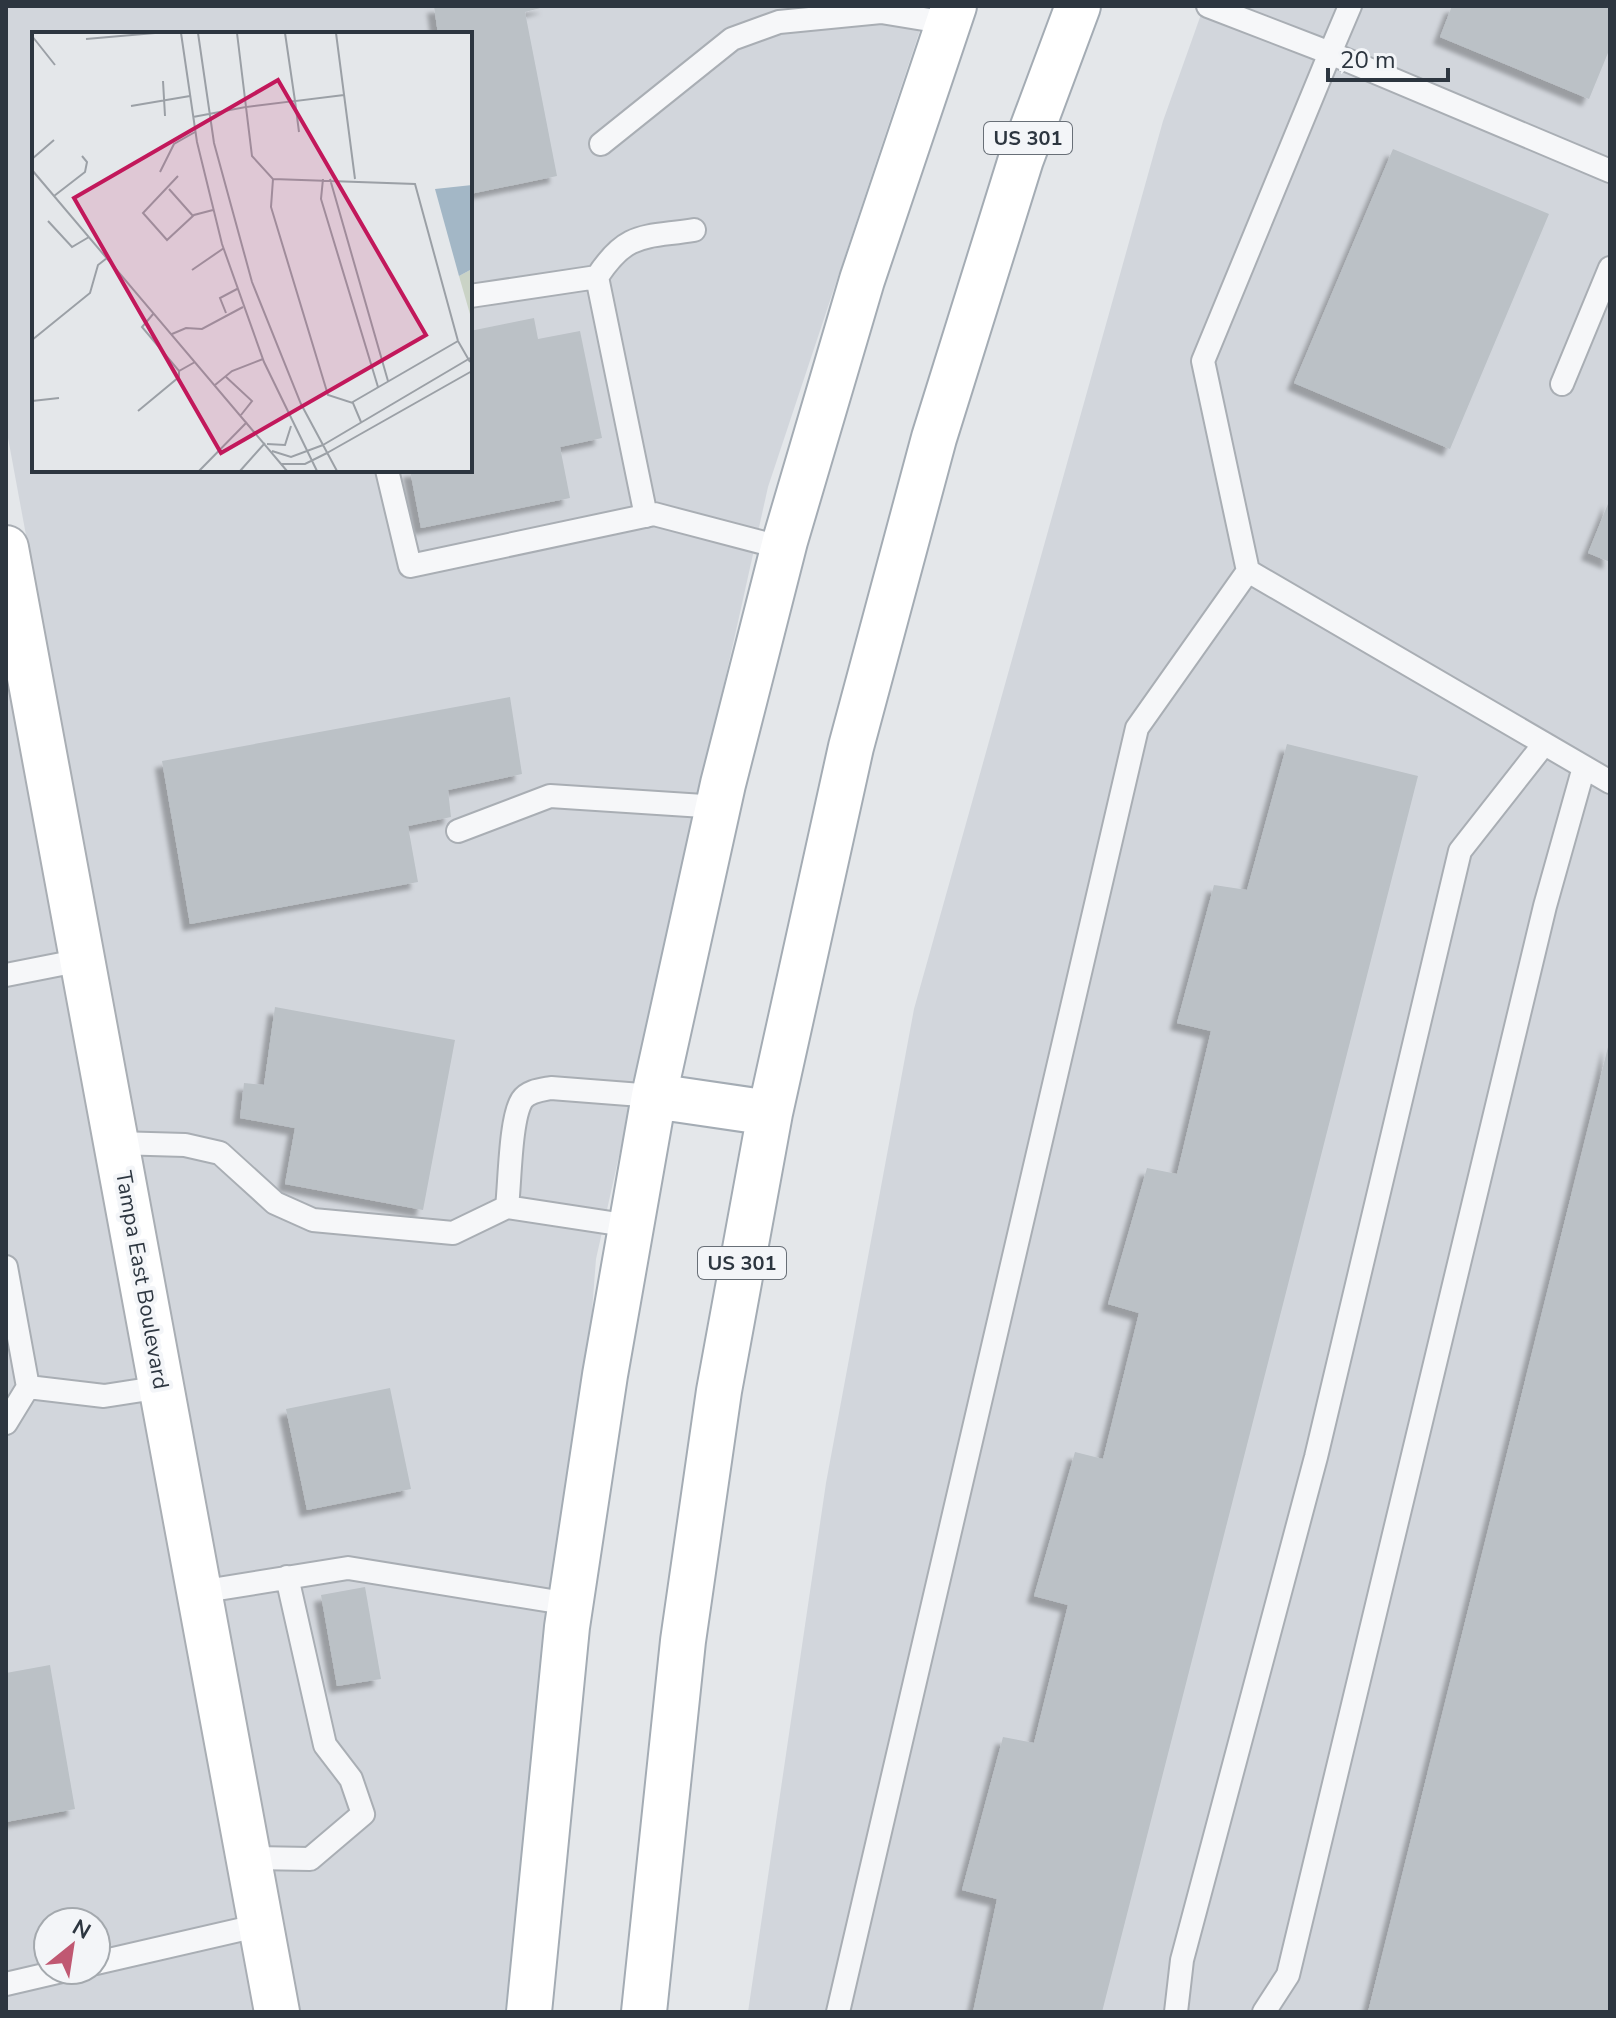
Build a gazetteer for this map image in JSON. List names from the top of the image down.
{
  "streets": {
    "main road": ["US 301", "Tampa East Boulevard"]
  },
  "scale_bar": "20 m",
  "north": "top right"
}
